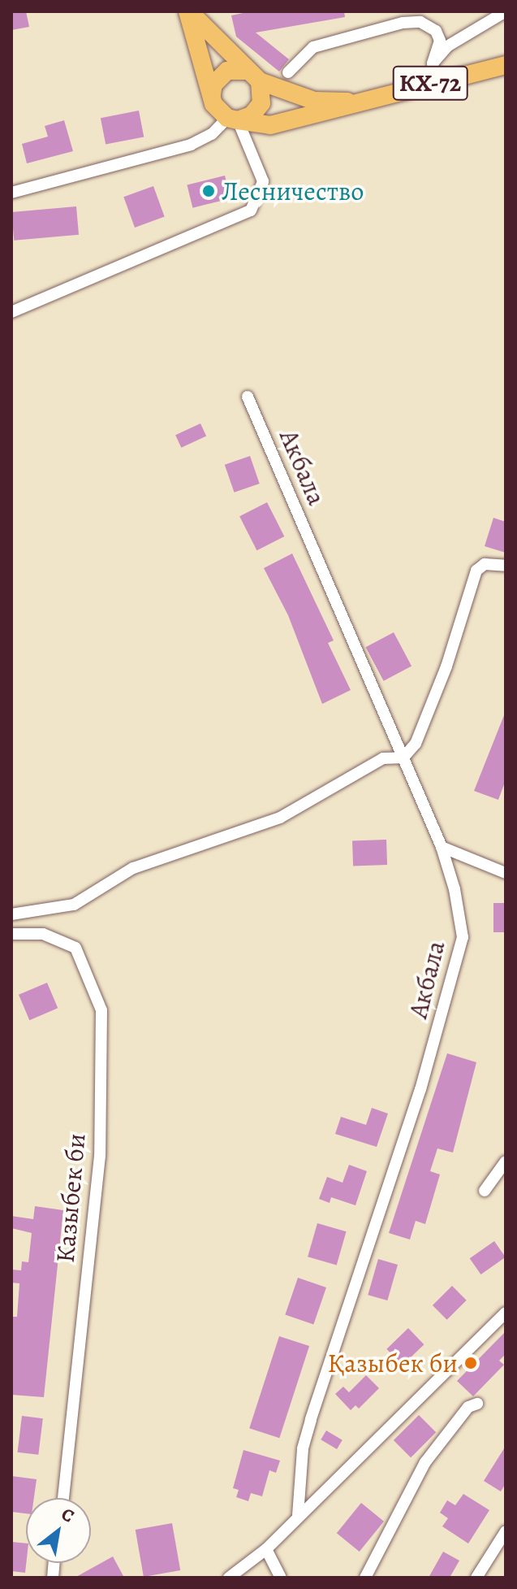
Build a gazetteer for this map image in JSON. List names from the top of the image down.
{
  "streets": {
    "main road": ["КХ-72"],
    "street": ["Акбала", "Казыбек би"]
  },
  "places": ["Лесничество", "Қазыбек би"],
  "north": "top right"
}
